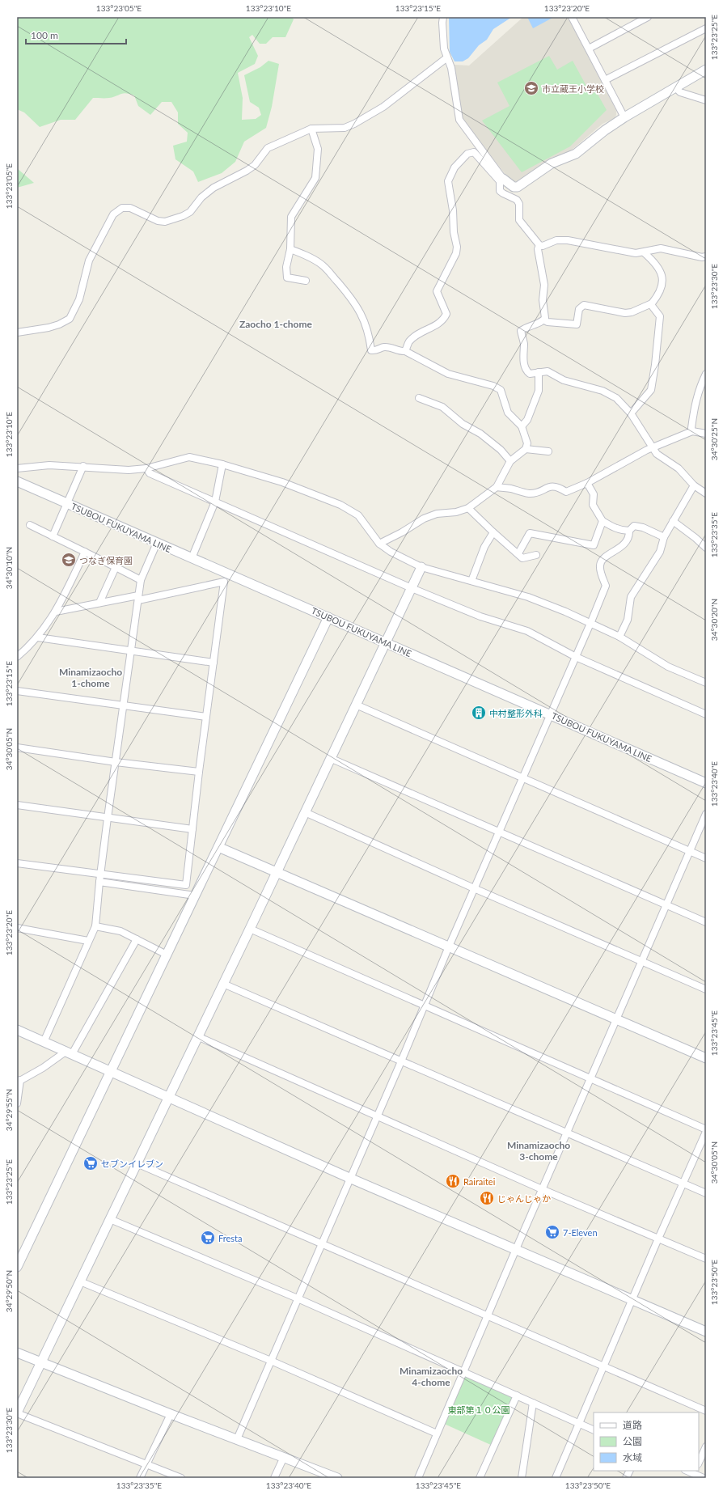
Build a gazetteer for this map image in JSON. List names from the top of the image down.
{
  "streets": {
    "street": ["TSUBOU FUKUYAMA LINE"]
  },
  "districts": [
    "Zaocho 1-chome",
    "Minamizaocho 1-chome",
    "Minamizaocho 3-chome",
    "Minamizaocho 4-chome"
  ],
  "parks": ["東部第１０公園"],
  "places": {
    "school or university": ["市立蔵王小学校", "つなぎ保育園"],
    "building": ["中村整形外科"],
    "supermarket": ["セブンイレブン", "7-Eleven", "Fresta"],
    "restaurant": ["Rairaitei", "じゃんじゃか"]
  },
  "legend": ["道路", "公園", "水域"],
  "scale_bar": "100 m",
  "coordinates": [
    "133°23'05\"E",
    "133°23'10\"E",
    "133°23'15\"E",
    "133°23'20\"E",
    "133°23'25\"E",
    "133°23'30\"E",
    "34°30'25\"N",
    "133°23'35\"E",
    "34°30'10\"N",
    "34°30'20\"N",
    "34°30'05\"N",
    "133°23'40\"E",
    "133°23'45\"E",
    "34°29'55\"N",
    "133°23'50\"E",
    "34°29'50\"N"
  ]
}
